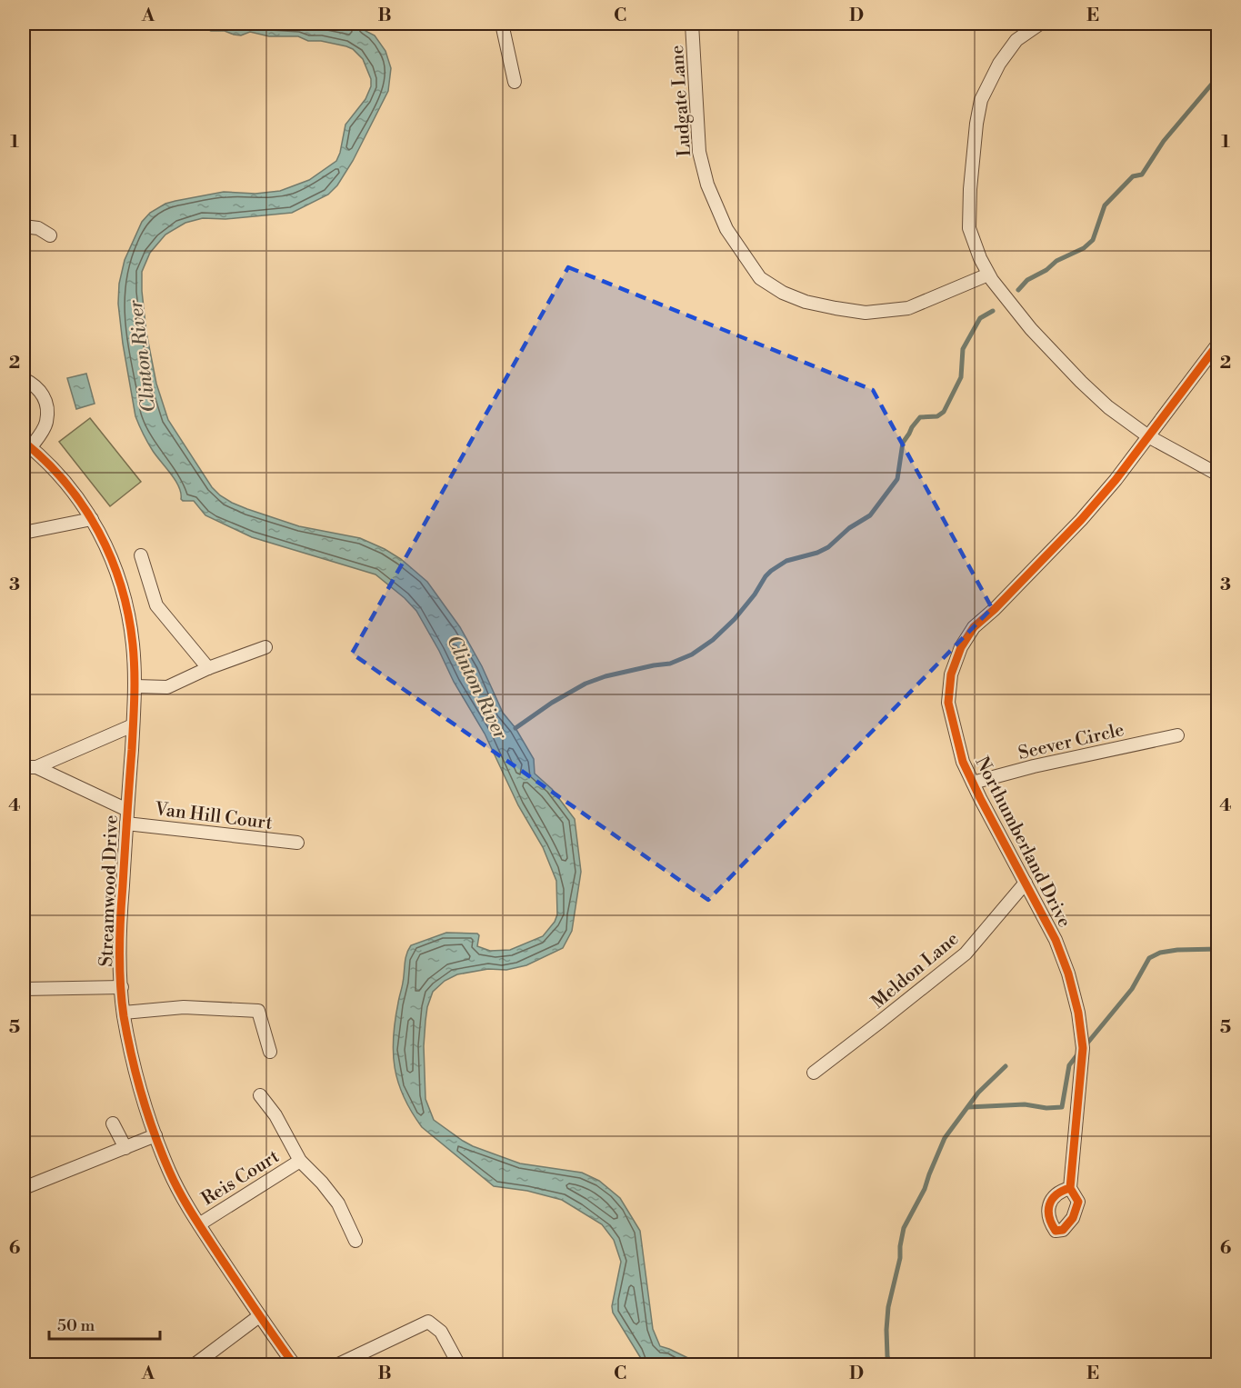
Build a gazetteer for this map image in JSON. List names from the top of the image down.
{
  "streets": {
    "street": [
      "Ludgate Lane",
      "Seever Circle",
      "Van Hill Court",
      "Northumberland Drive",
      "Streamwood Drive",
      "Meldon Lane",
      "Reis Court"
    ]
  },
  "crossings": [
    ["Seever Circle", "Northumberland Drive"],
    ["Van Hill Court", "Streamwood Drive"],
    ["Northumberland Drive", "Meldon Lane"],
    ["Streamwood Drive", "Reis Court"]
  ],
  "water": ["Clinton River"],
  "scale_bar": "50 m",
  "grid": {
    "columns": [
      "A",
      "B",
      "C",
      "D",
      "E"
    ],
    "rows": [
      "1",
      "2",
      "3",
      "4",
      "5",
      "6"
    ]
  }
}
